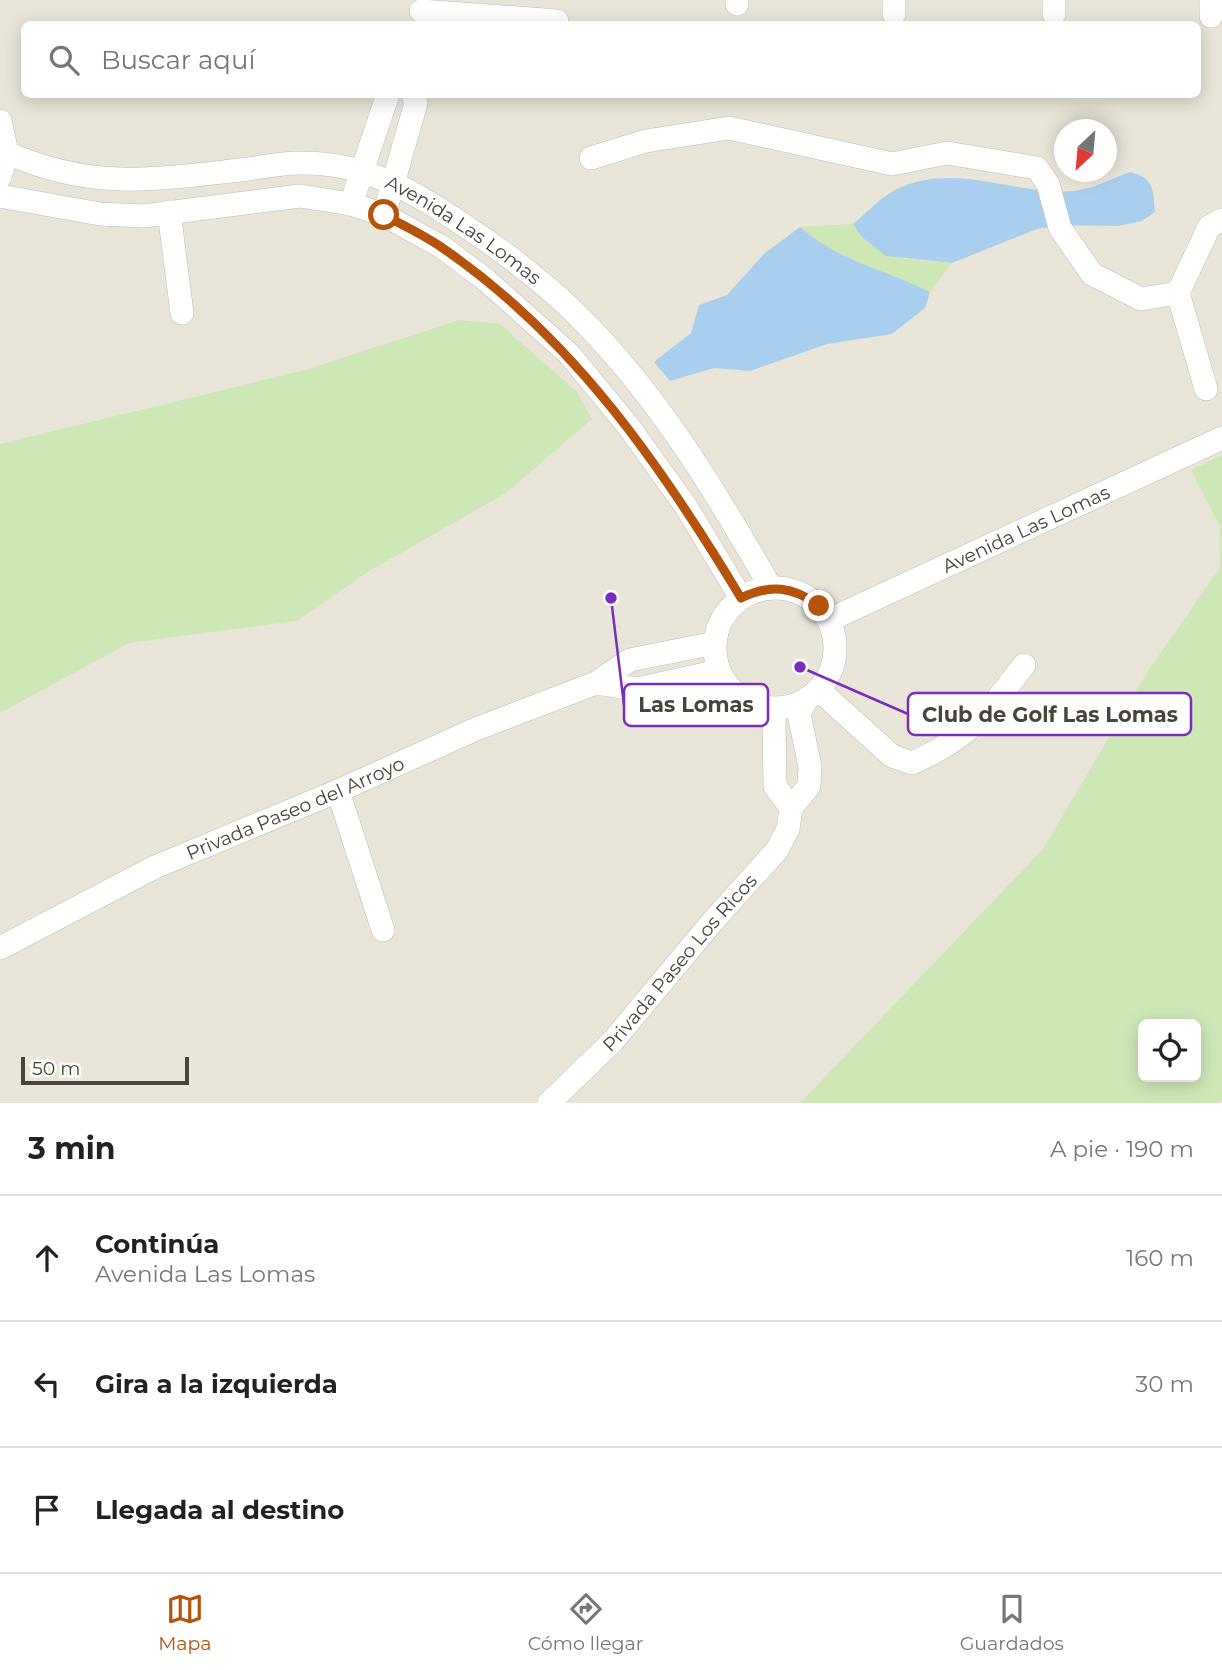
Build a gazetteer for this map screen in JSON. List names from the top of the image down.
{
  "streets": {
    "street": ["Avenida Las Lomas", "Privada Paseo del Arroyo", "Privada Paseo Los Ricos"]
  },
  "crossings": [
    ["Avenida Las Lomas", "Privada Paseo del Arroyo"],
    ["Avenida Las Lomas", "Privada Paseo Los Ricos"],
    ["Privada Paseo del Arroyo", "Privada Paseo Los Ricos"]
  ],
  "places": ["Las Lomas", "Club de Golf Las Lomas"],
  "scale_bar": "50 m",
  "north": "bottom left",
  "page": {
    "search": "Buscar aquí",
    "scale": "50 m",
    "heading": ["3 min", "A pie · 190 m"],
    "list": [
      ["Continúa", "Avenida Las Lomas", "160 m"],
      ["Gira a la izquierda", "30 m"],
      "Llegada al destino"
    ],
    "nav": ["Mapa", "Cómo llegar", "Guardados"]
  }
}
